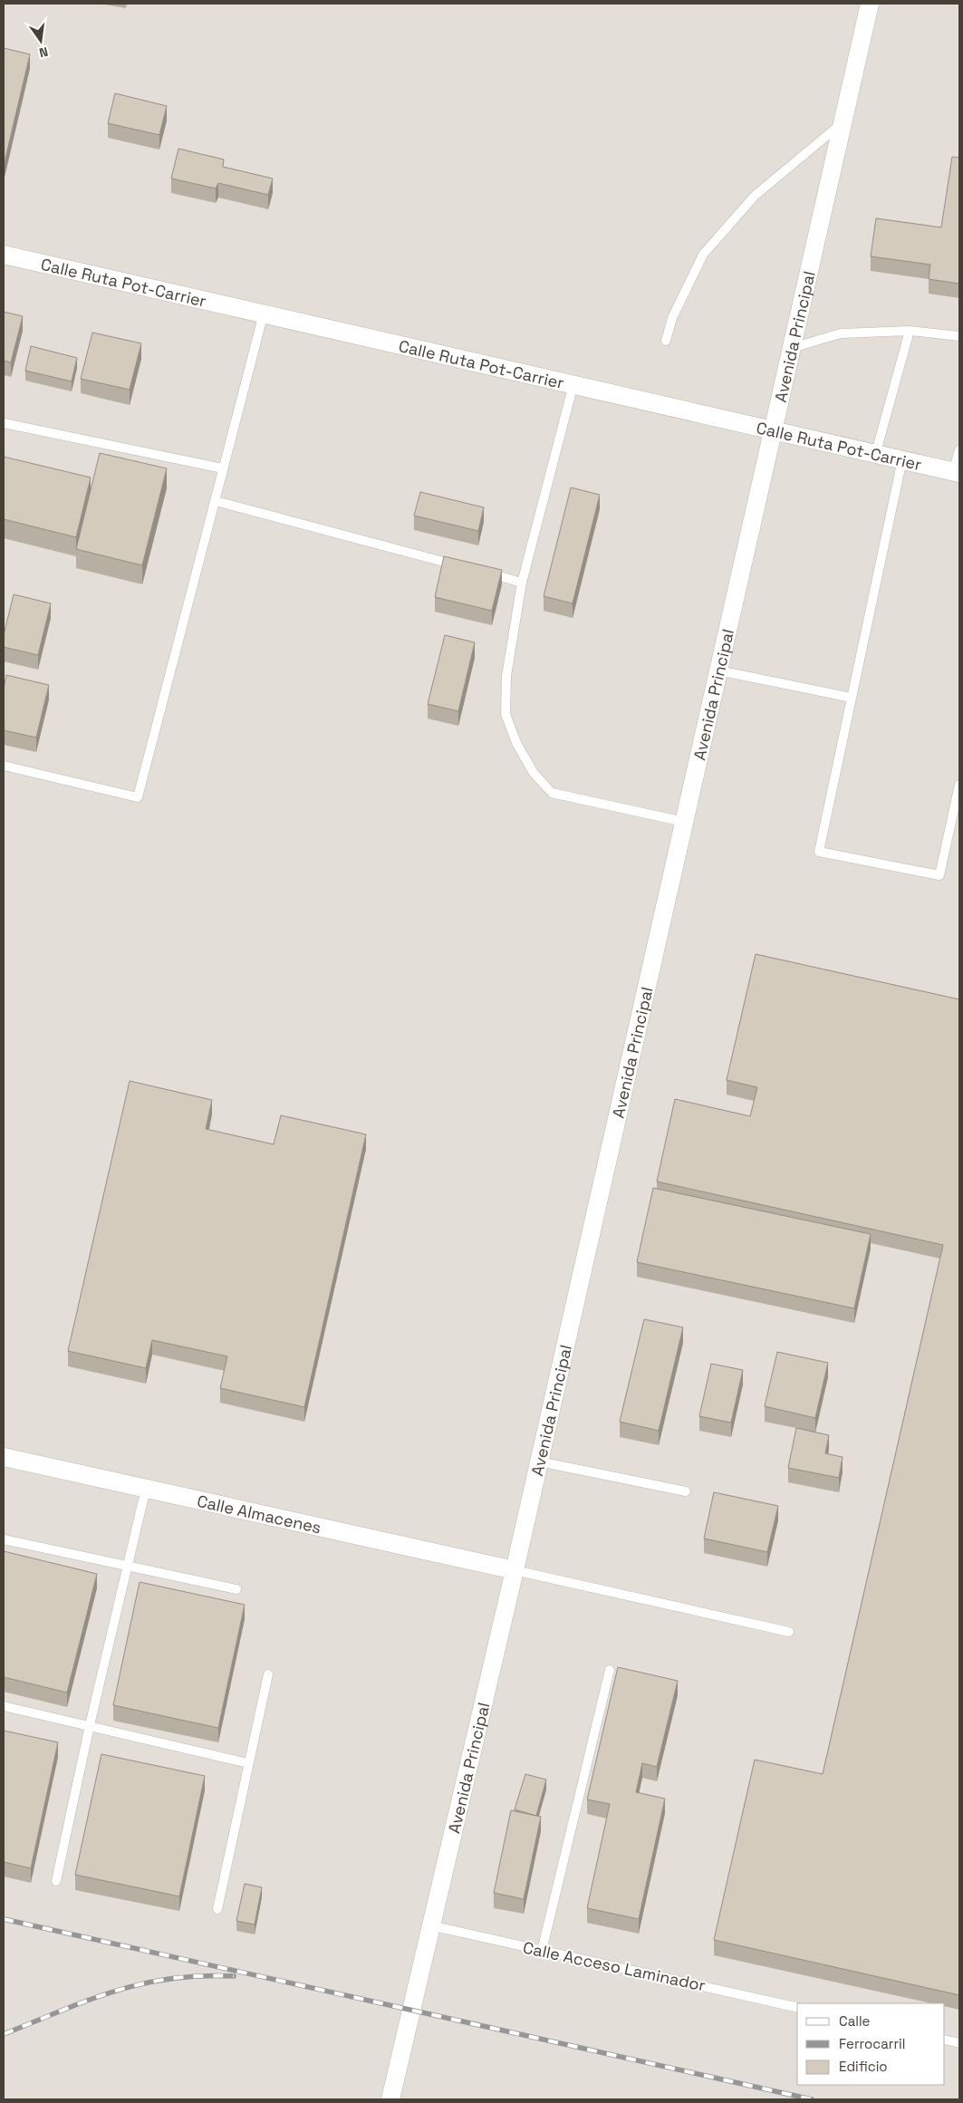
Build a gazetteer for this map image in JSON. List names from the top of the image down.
{
  "streets": {
    "street": ["Calle Ruta Pot-Carrier", "Avenida Principal", "Calle Almacenes"],
    "lane": ["Calle Acceso Laminador"]
  },
  "crossings": [
    ["Calle Ruta Pot-Carrier", "Avenida Principal"],
    ["Avenida Principal", "Calle Almacenes"],
    ["Avenida Principal", "Calle Acceso Laminador"]
  ],
  "legend": ["Calle", "Ferrocarril", "Edificio"],
  "north": "bottom"
}
